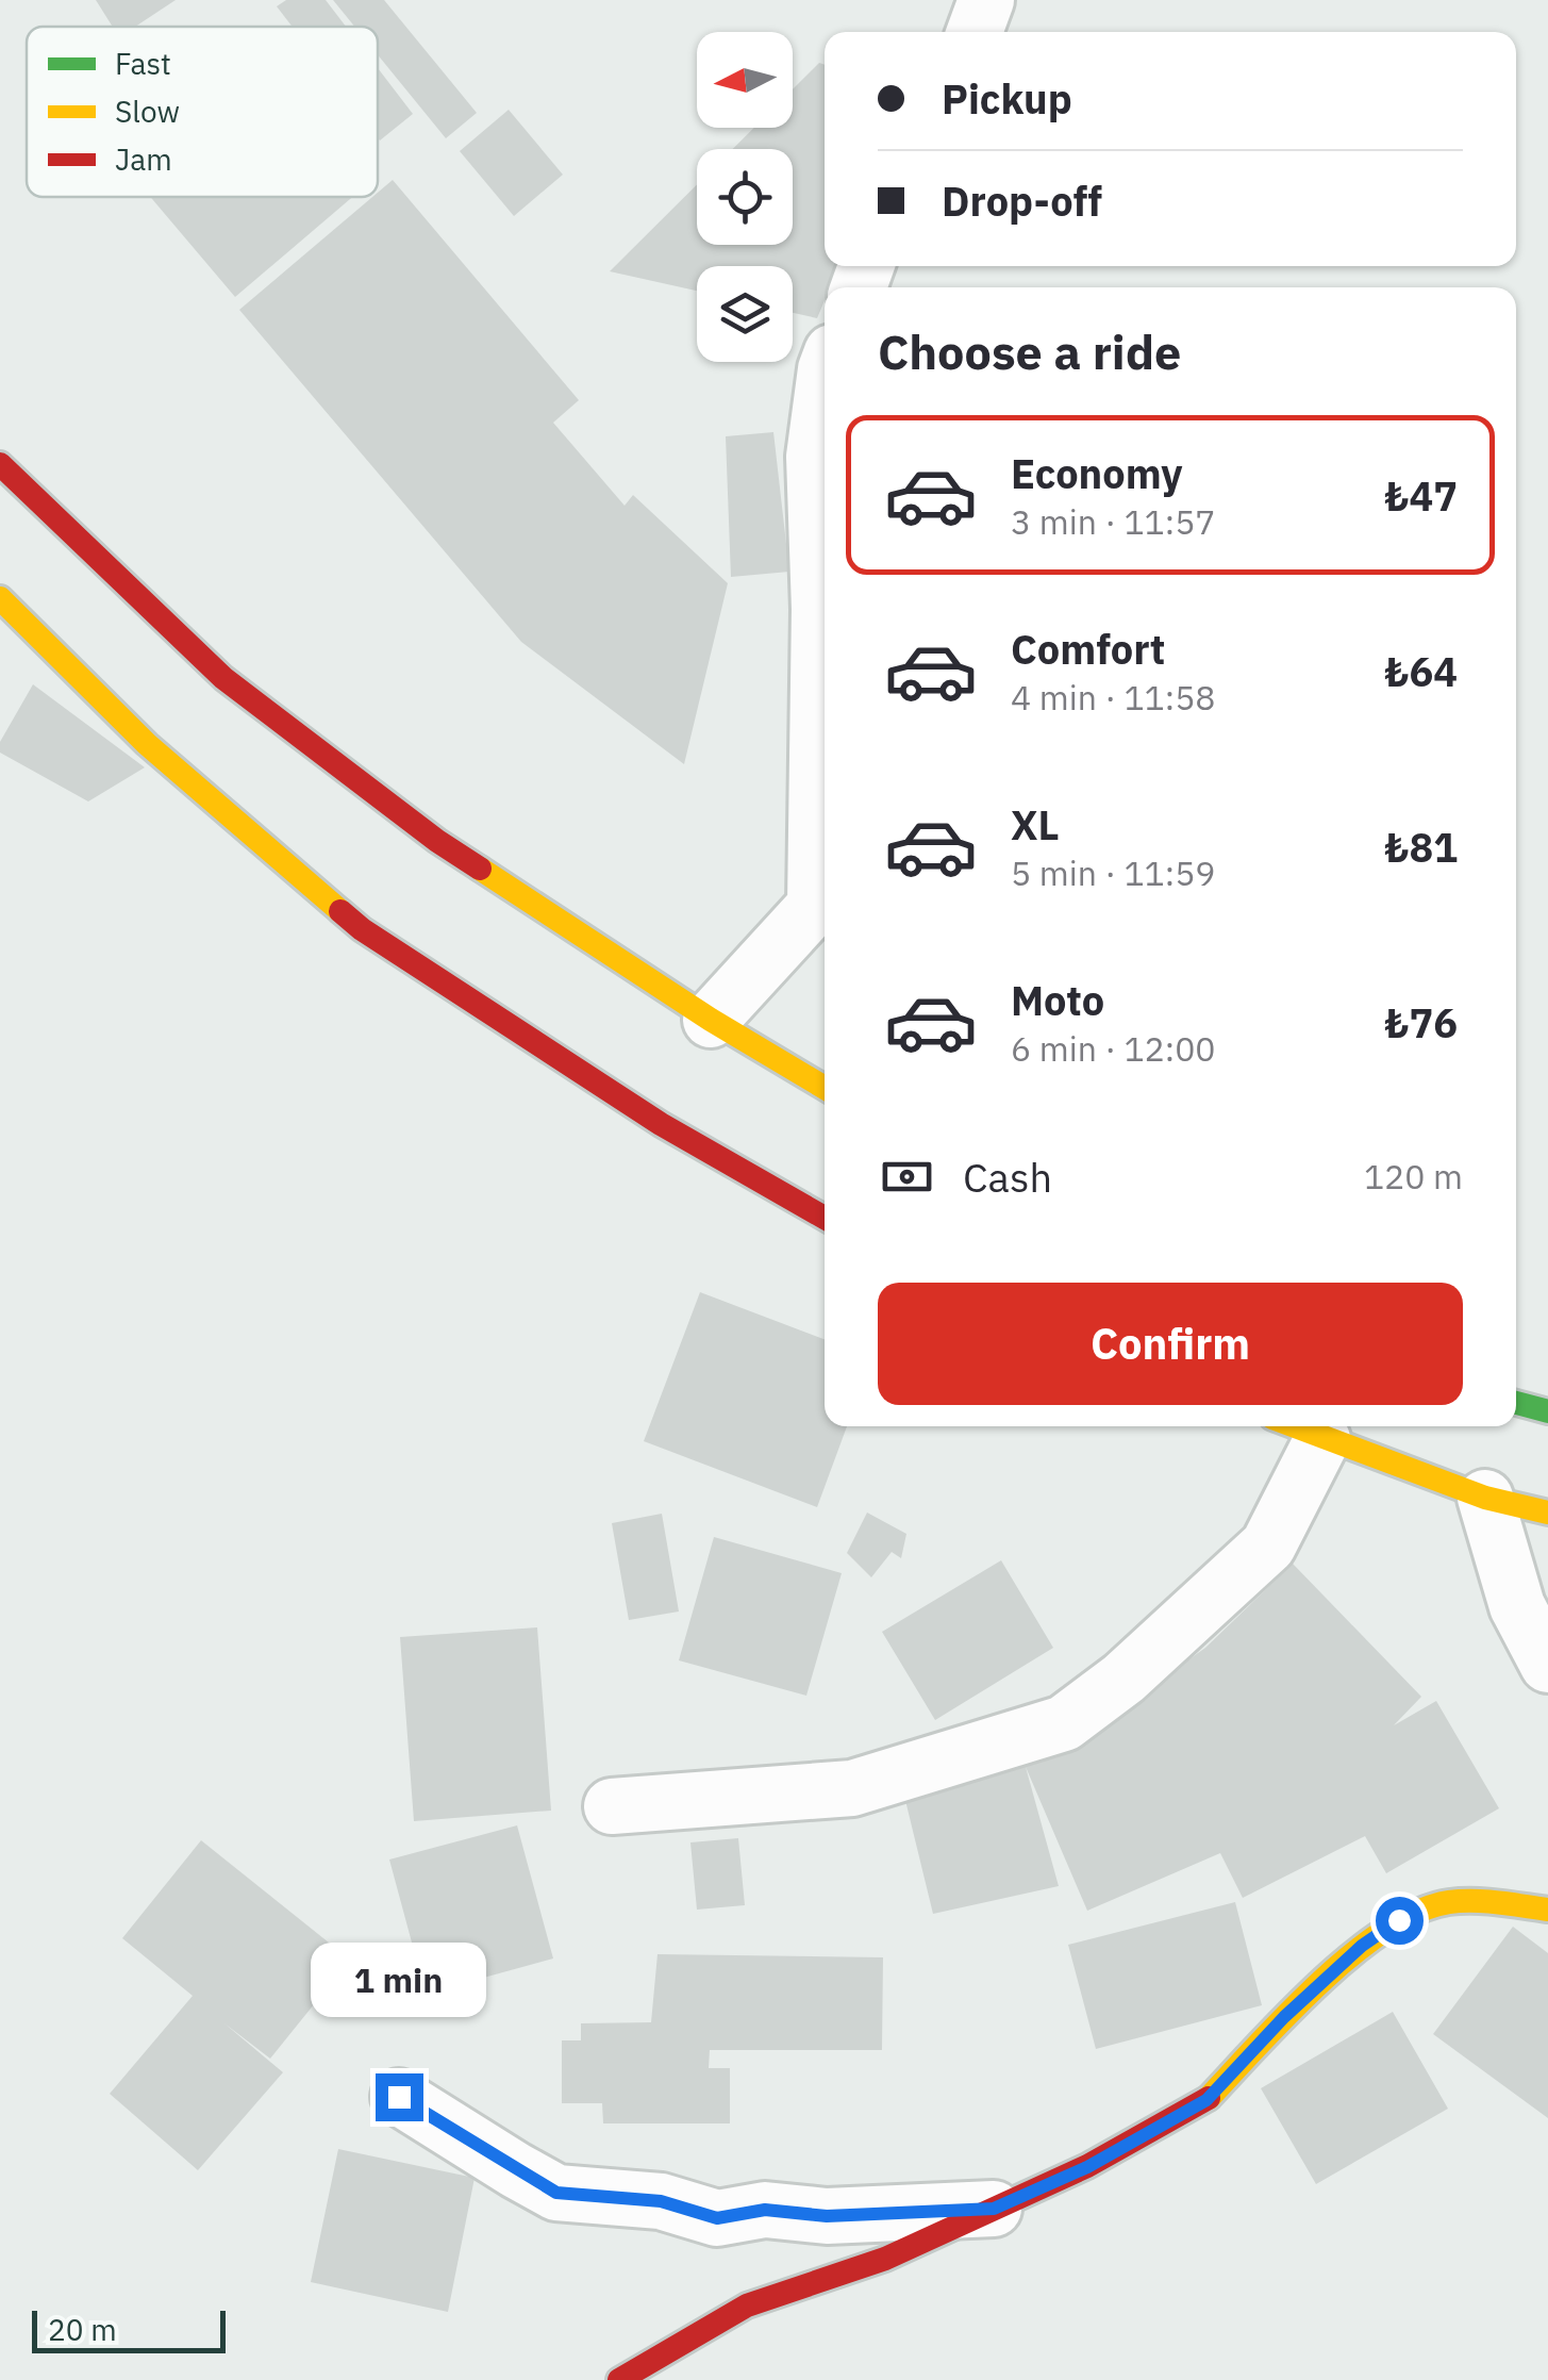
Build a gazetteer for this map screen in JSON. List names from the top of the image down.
{
  "legend": ["Fast", "Slow", "Jam"],
  "scale_bar": "20 m",
  "north": "left",
  "page": {
    "banner": ["Pickup", "Drop-off"],
    "heading": "Choose a ride",
    "list": [
      {
        "name": "Economy",
        "note": "3 min · 11:57",
        "value": "₺47"
      },
      {
        "name": "Comfort",
        "note": "4 min · 11:58",
        "value": "₺64"
      },
      {
        "name": "XL",
        "note": "5 min · 11:59",
        "value": "₺81"
      },
      {
        "name": "Moto",
        "note": "6 min · 12:00",
        "value": "₺76"
      }
    ],
    "pay": ["Cash", "120 m"],
    "buttons": "Confirm",
    "bubble": "1 min",
    "scale": "20 m"
  }
}
